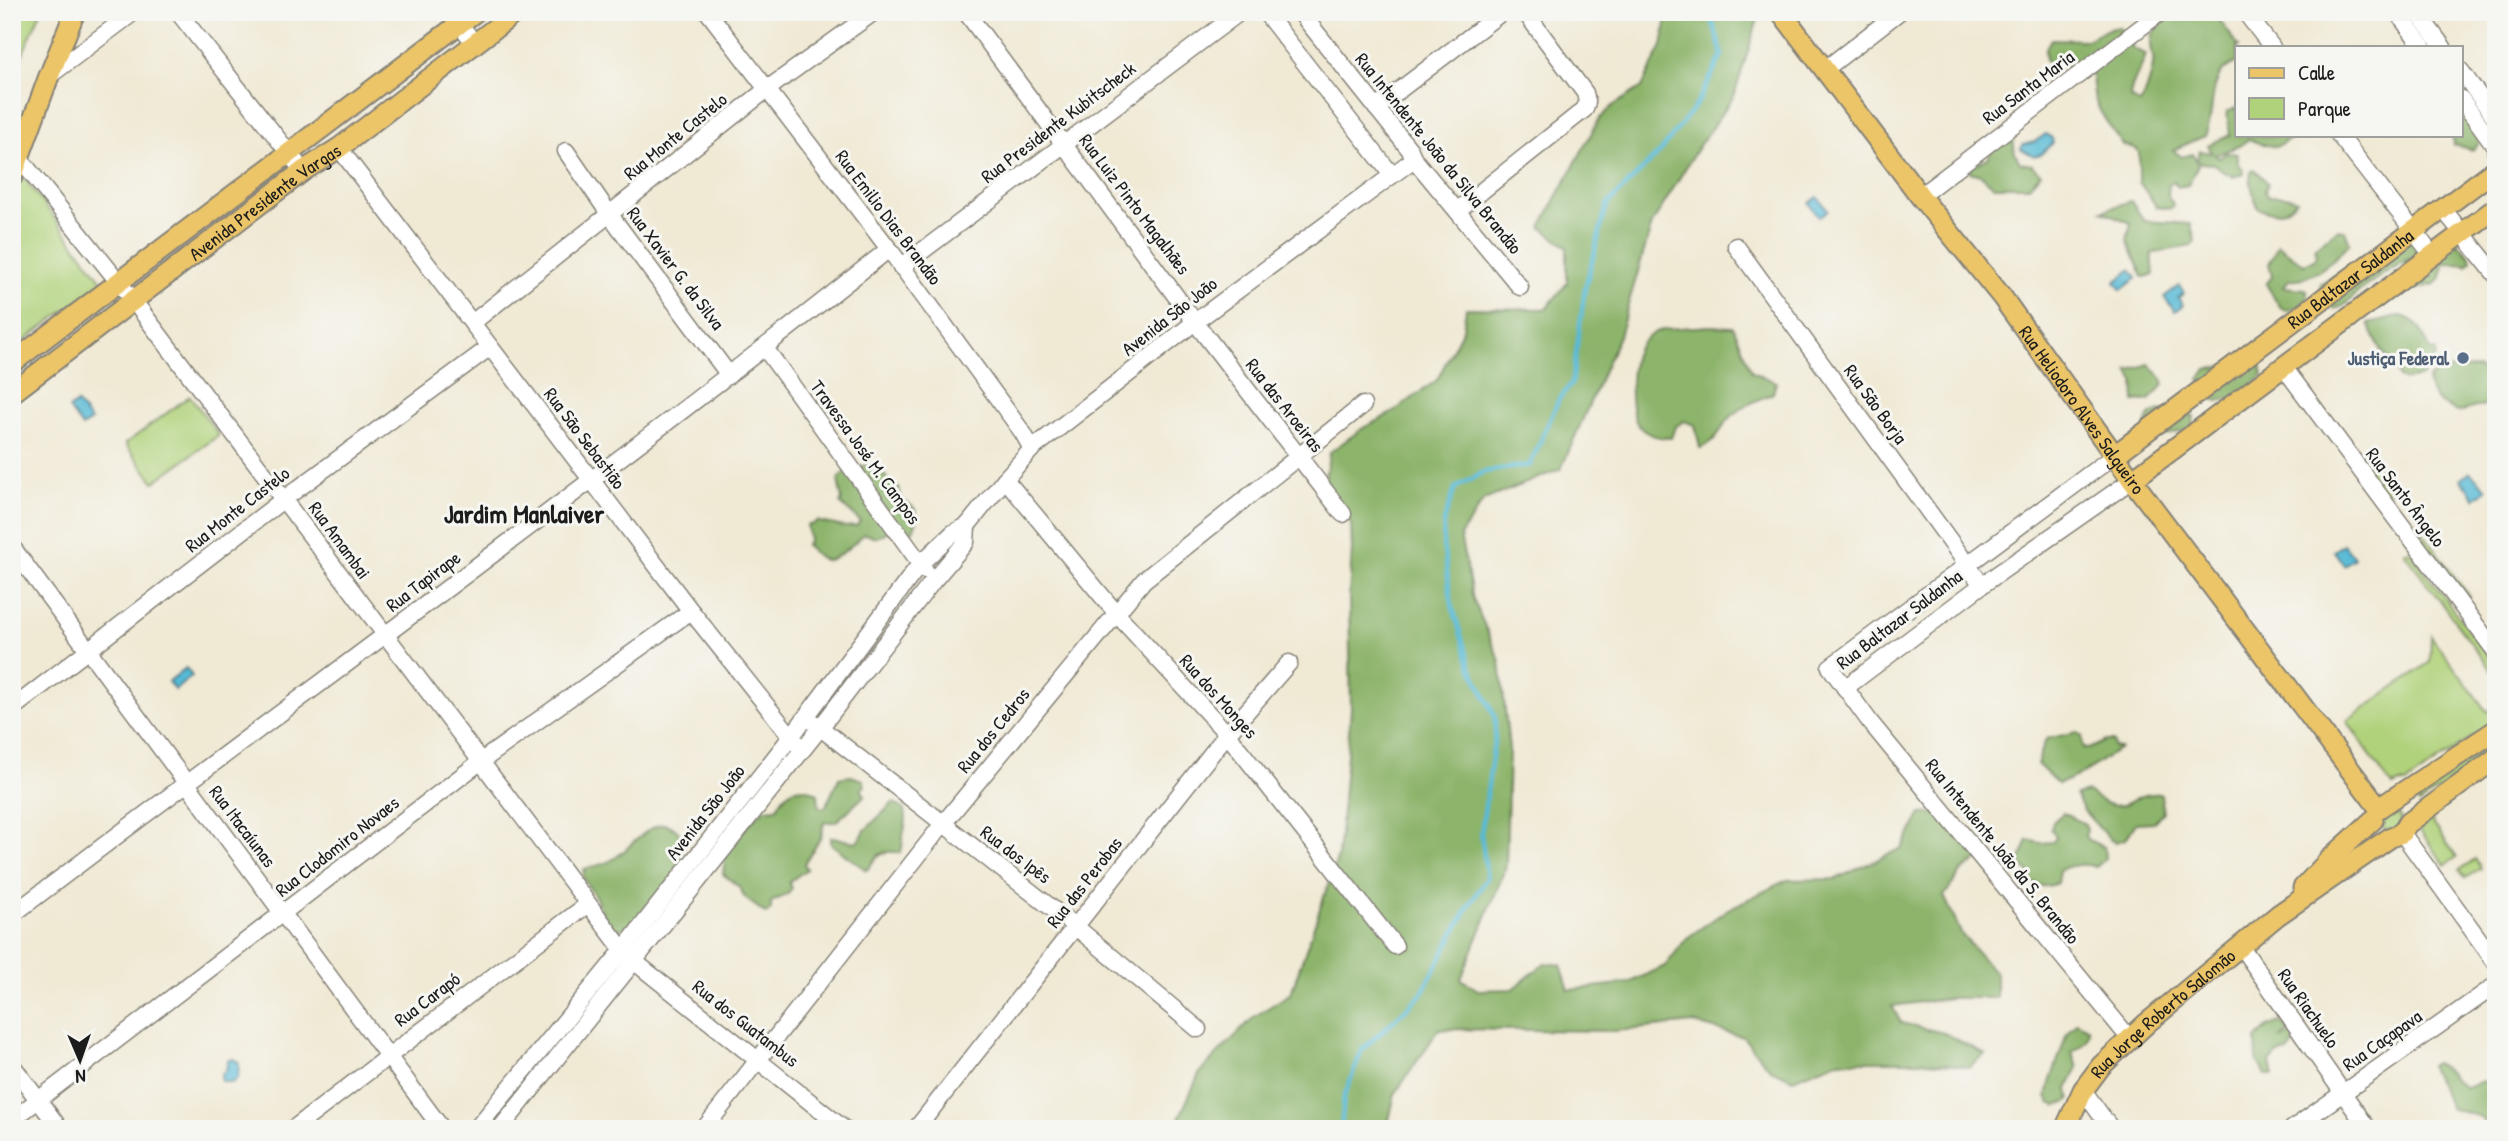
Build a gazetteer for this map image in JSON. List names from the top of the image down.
{
  "streets": {
    "main road": [
      "Avenida Presidente Vargas",
      "Rua Baltazar Saldanha",
      "Rua Heliodoro Alves Salgueiro",
      "Rua Jorge Roberto Salomão"
    ],
    "street": [
      "Rua Santa Maria",
      "Rua Presidente Kubitscheck",
      "Rua Monte Castelo",
      "Rua Intendente João da Silva Brandão",
      "Rua Luiz Pinto Magalhães",
      "Rua Emilio Dias Brandão",
      "Rua Xavier G. da Silva",
      "Avenida São João",
      "Rua São Borja",
      "Rua das Aroeiras",
      "Rua São Sebastião",
      "Travessa José M. Campos",
      "Rua Santo Ângelo",
      "Rua Amambai",
      "Rua Tapirape",
      "Rua dos Monges",
      "Rua dos Cedros",
      "Rua Itacaíunas",
      "Rua Clodomiro Novaes",
      "Rua Intendente João da S. Brandão",
      "Rua dos Ipês",
      "Rua das Perobas",
      "Rua Carapó",
      "Rua Riachuelo",
      "Rua dos Guatambus",
      "Rua Caçapava"
    ]
  },
  "crossings": [
    ["Rua Santa Maria", "Rua Heliodoro Alves Salgueiro"],
    ["Rua Presidente Kubitscheck", "Rua Luiz Pinto Magalhães"],
    ["Rua Presidente Kubitscheck", "Rua Emilio Dias Brandão"],
    ["Rua Monte Castelo", "Rua Emilio Dias Brandão"],
    ["Rua Monte Castelo", "Rua Xavier G. da Silva"],
    ["Rua Monte Castelo", "Rua São Sebastião"],
    ["Rua Monte Castelo", "Rua Amambai"],
    ["Rua Monte Castelo", "Rua Itacaíunas"],
    ["Rua Intendente João da Silva Brandão", "Avenida São João"],
    ["Avenida Presidente Vargas", "Rua São Sebastião"],
    ["Avenida Presidente Vargas", "Rua Amambai"],
    ["Rua Luiz Pinto Magalhães", "Avenida São João"],
    ["Rua Luiz Pinto Magalhães", "Rua das Aroeiras"],
    ["Rua Emilio Dias Brandão", "Avenida São João"],
    ["Rua Emilio Dias Brandão", "Rua Tapirape"],
    ["Rua Xavier G. da Silva", "Rua Tapirape"],
    ["Rua Baltazar Saldanha", "Rua São Borja"],
    ["Rua Baltazar Saldanha", "Rua Heliodoro Alves Salgueiro"],
    ["Rua Baltazar Saldanha", "Rua Santo Ângelo"],
    ["Rua Baltazar Saldanha", "Rua Intendente João da S. Brandão"],
    ["Avenida São João", "Rua das Aroeiras"],
    ["Avenida São João", "Rua São Sebastião"],
    ["Avenida São João", "Travessa José M. Campos"],
    ["Avenida São João", "Rua Amambai"],
    ["Avenida São João", "Rua dos Monges"],
    ["Avenida São João", "Rua dos Ipês"],
    ["Avenida São João", "Rua dos Guatambus"],
    ["Rua das Aroeiras", "Rua dos Cedros"],
    ["Rua Heliodoro Alves Salgueiro", "Rua Jorge Roberto Salomão"],
    ["Rua São Sebastião", "Rua Tapirape"],
    ["Rua São Sebastião", "Rua Clodomiro Novaes"],
    ["Travessa José M. Campos", "Rua Tapirape"],
    ["Rua Amambai", "Rua Tapirape"],
    ["Rua Amambai", "Rua Clodomiro Novaes"],
    ["Rua Amambai", "Rua Carapó"],
    ["Rua Amambai", "Rua dos Guatambus"],
    ["Rua Tapirape", "Rua Itacaíunas"],
    ["Rua dos Monges", "Rua dos Cedros"],
    ["Rua dos Monges", "Rua das Perobas"],
    ["Rua dos Cedros", "Rua dos Ipês"],
    ["Rua dos Cedros", "Rua dos Guatambus"],
    ["Rua Itacaíunas", "Rua Clodomiro Novaes"],
    ["Rua Itacaíunas", "Rua Carapó"],
    ["Rua Intendente João da S. Brandão", "Rua Jorge Roberto Salomão"],
    ["Rua dos Ipês", "Rua das Perobas"],
    ["Rua Riachuelo", "Rua Jorge Roberto Salomão"],
    ["Rua Riachuelo", "Rua Caçapava"]
  ],
  "districts": ["Jardim Manlaiver"],
  "places": ["Justiça Federal"],
  "legend": ["Calle", "Parque"],
  "north": "bottom"
}
